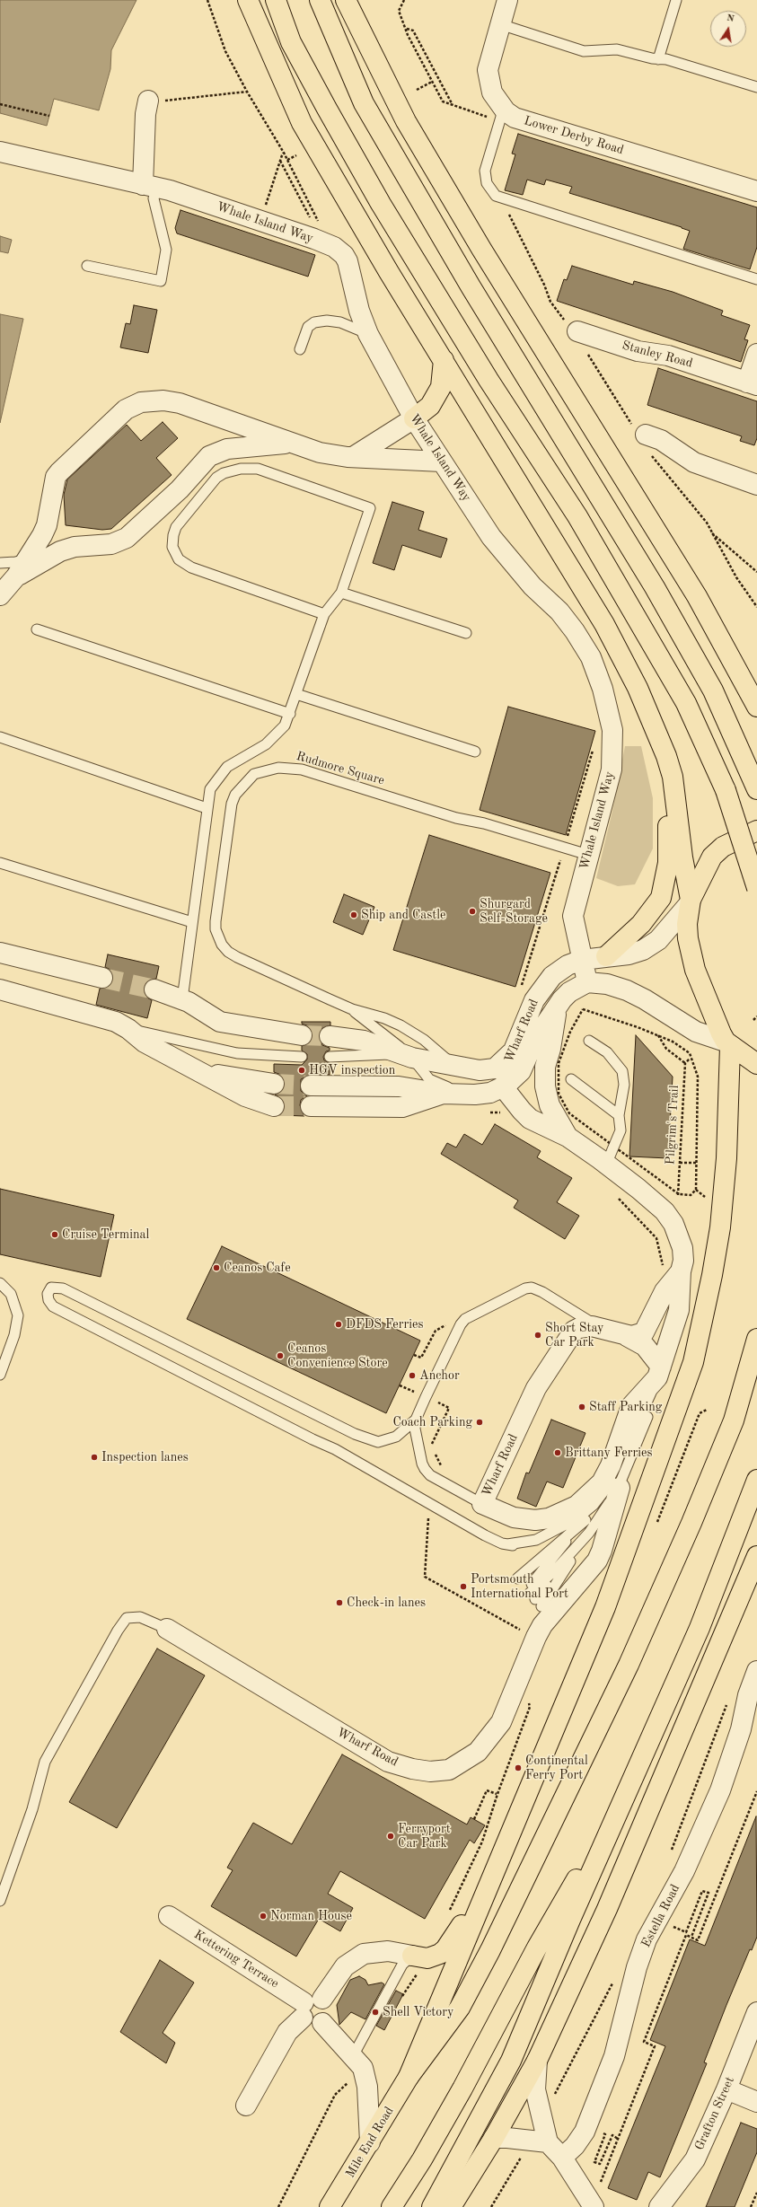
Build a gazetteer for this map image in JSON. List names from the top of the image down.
{
  "streets": {
    "main road": ["Mile End Road"],
    "street": [
      "Lower Derby Road",
      "Whale Island Way",
      "Stanley Road",
      "Wharf Road",
      "Estella Road",
      "Kettering Terrace",
      "Grafton Street"
    ],
    "lane": ["Rudmore Square"],
    "path": ["Pilgrim's Trail"]
  },
  "crossings": [
    ["Whale Island Way", "Rudmore Square"],
    ["Whale Island Way", "Wharf Road"]
  ],
  "places": [
    "Shurgard Self-Storage",
    "Ship and Castle",
    "HGV inspection",
    "Cruise Terminal",
    "Ceanos Cafe",
    "DFDS Ferries",
    "Short Stay Car Park",
    "Ceanos Convenience Store",
    "Anchor",
    "Staff Parking",
    "Coach Parking",
    "Brittany Ferries",
    "Inspection lanes",
    "Portsmouth International Port",
    "Check-in lanes",
    "Continental Ferry Port",
    "Ferryport Car Park",
    "Norman House",
    "Shell Victory"
  ],
  "north": "top"
}
